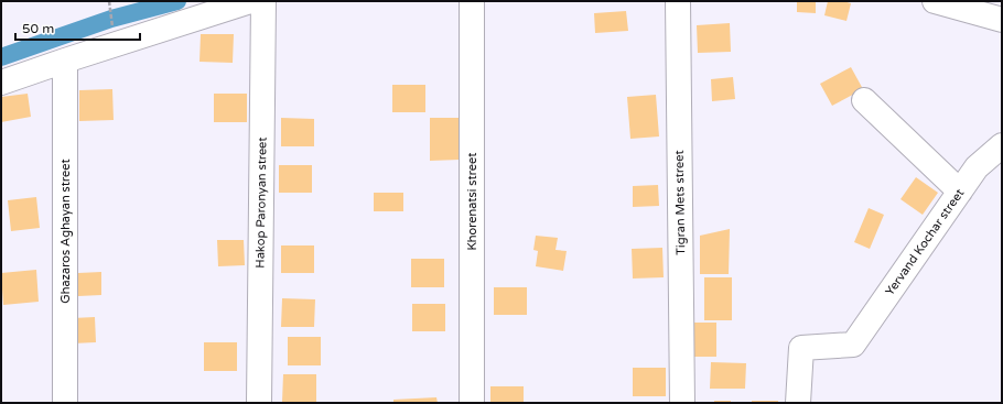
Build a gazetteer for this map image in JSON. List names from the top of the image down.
{
  "streets": {
    "street": [
      "Khorenatsi street",
      "Hakop Paronyan street",
      "Tigran Mets street",
      "Ghazaros Aghayan street",
      "Yervand Kochar street"
    ]
  },
  "scale_bar": "50 m"
}
